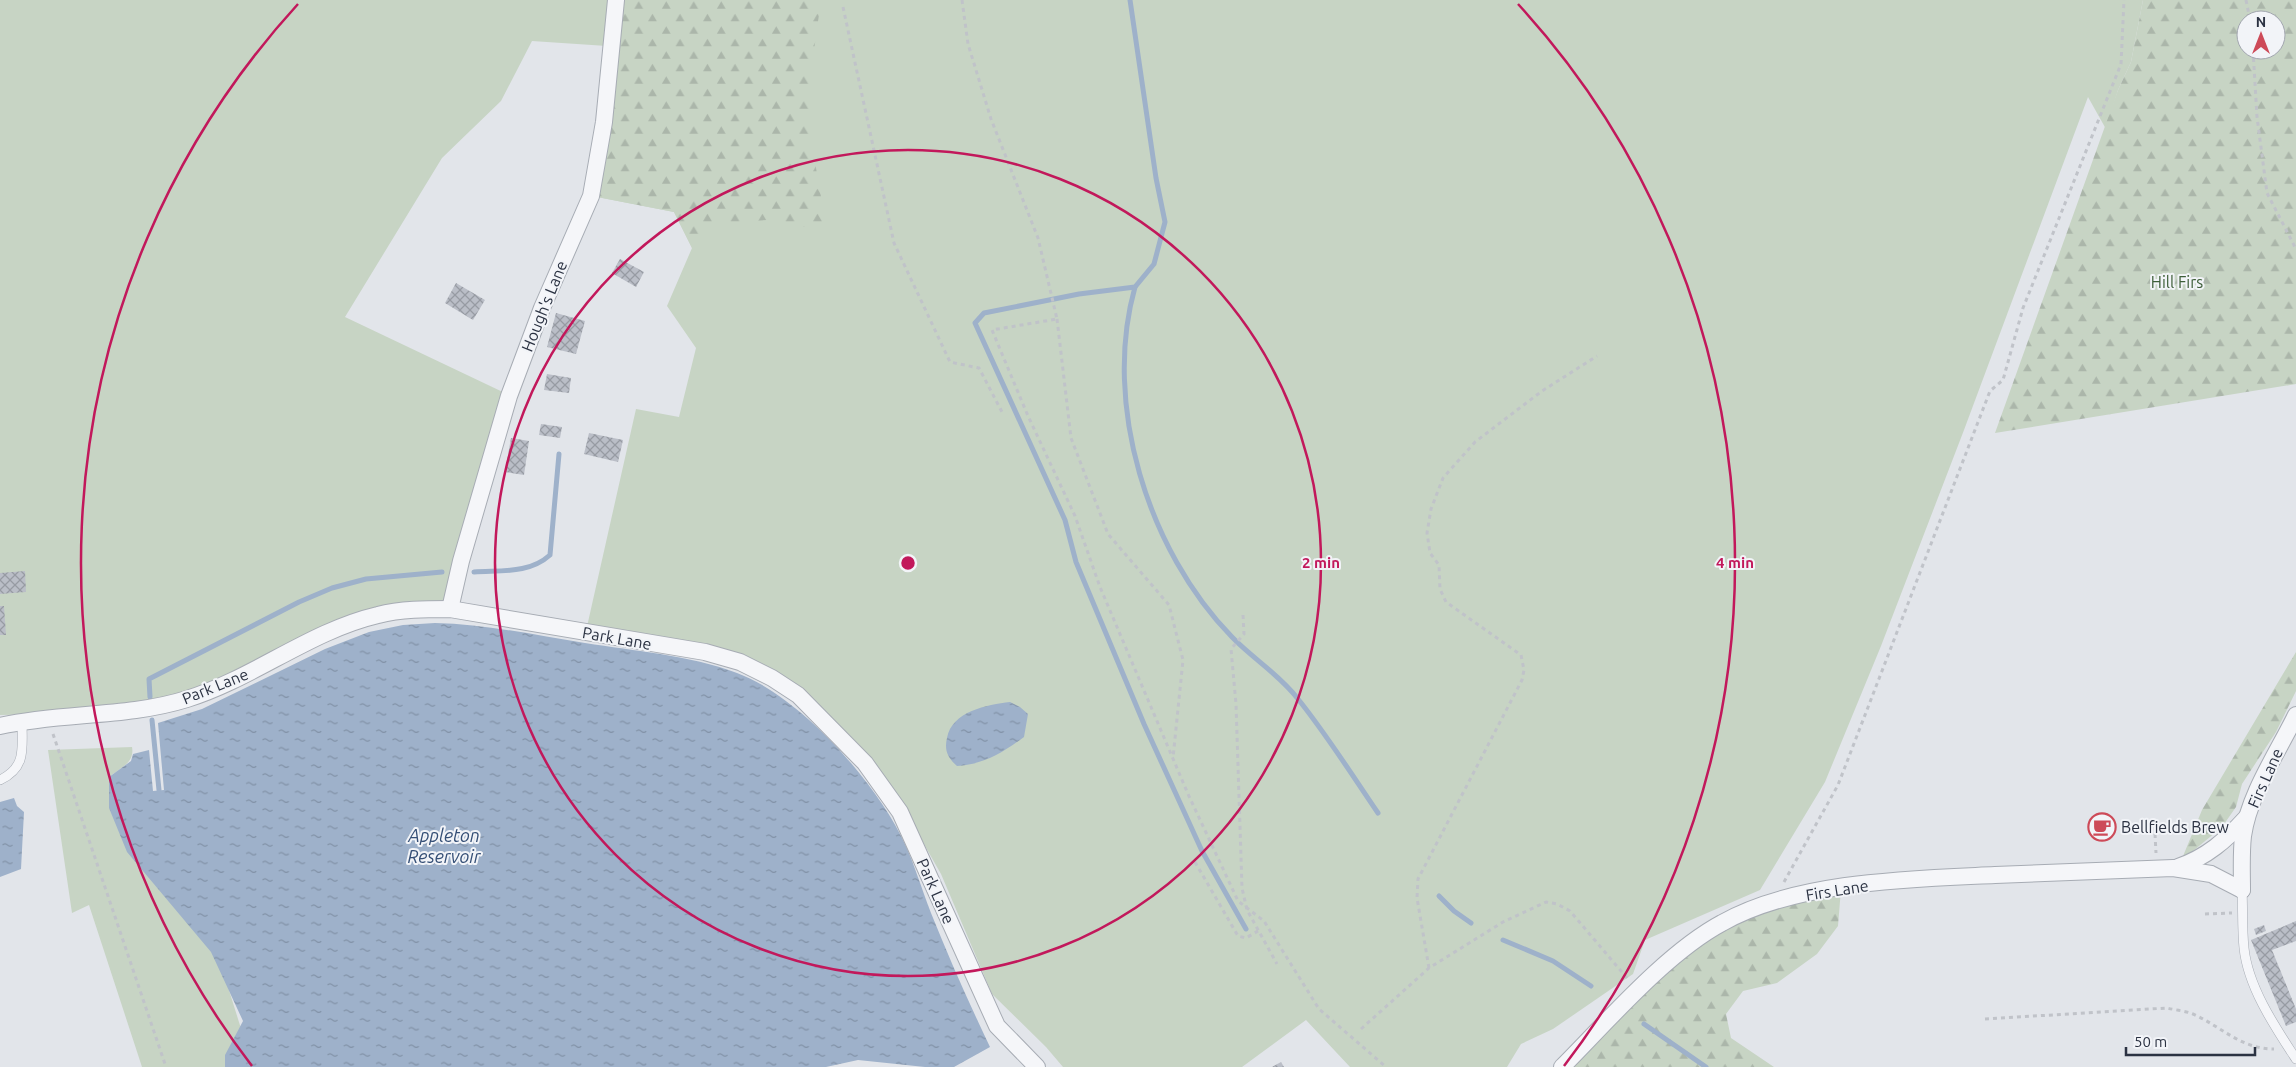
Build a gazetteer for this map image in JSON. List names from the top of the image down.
{
  "streets": {
    "street": ["Hough's Lane", "Park Lane", "Firs Lane"]
  },
  "crossings": [
    ["Hough's Lane", "Park Lane"]
  ],
  "water": ["Appleton Reservoir"],
  "parks": ["Hill Firs"],
  "places": {
    "cafe": ["Bellfields Brew"]
  },
  "scale_bar": "50 m",
  "north": "top",
  "rings": ["2 min", "4 min"]
}
